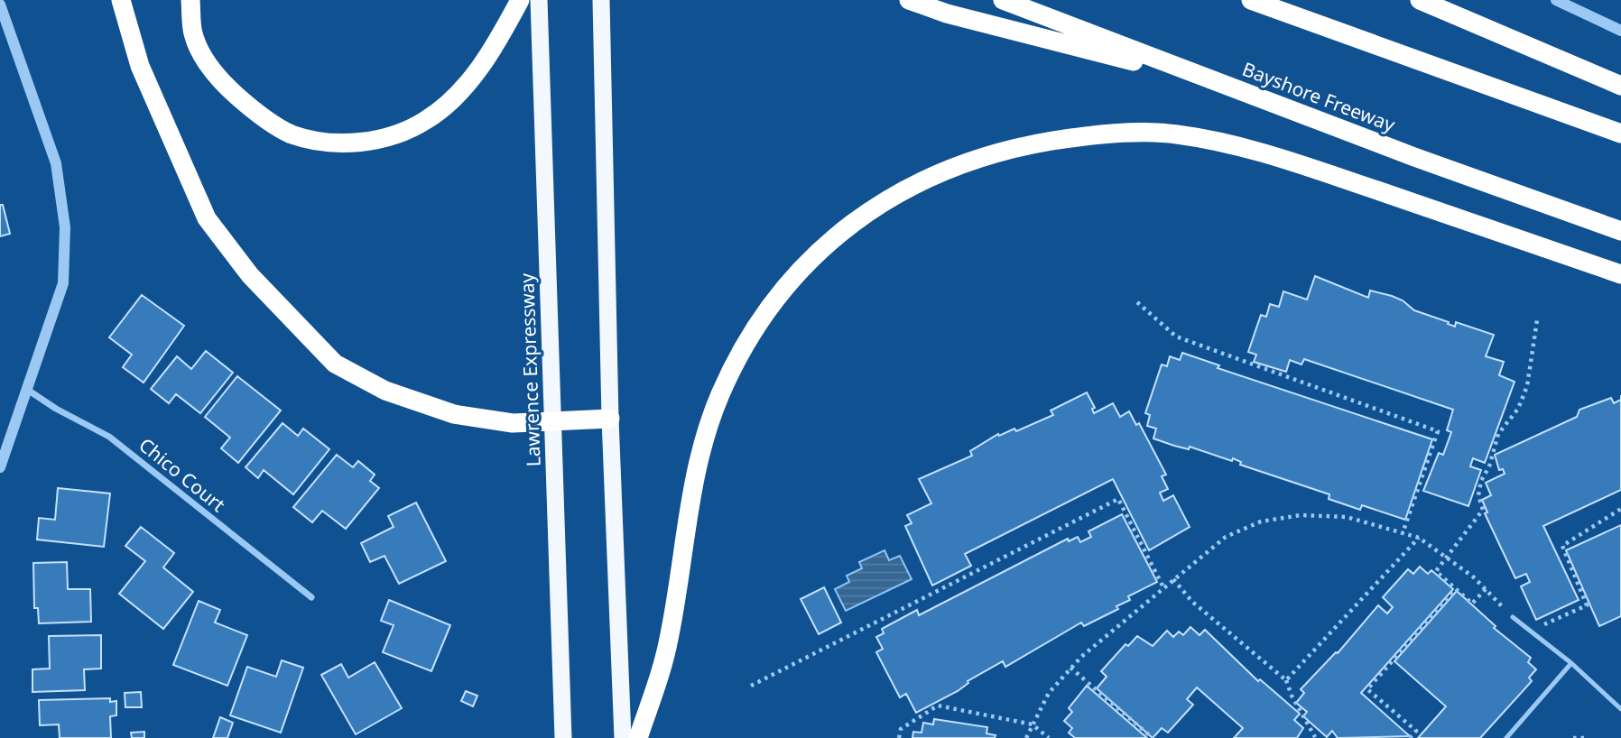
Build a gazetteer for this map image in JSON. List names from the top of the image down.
{
  "streets": {
    "highway": ["Bayshore Freeway", "Lawrence Expressway"],
    "street": ["Chico Court"]
  }
}
